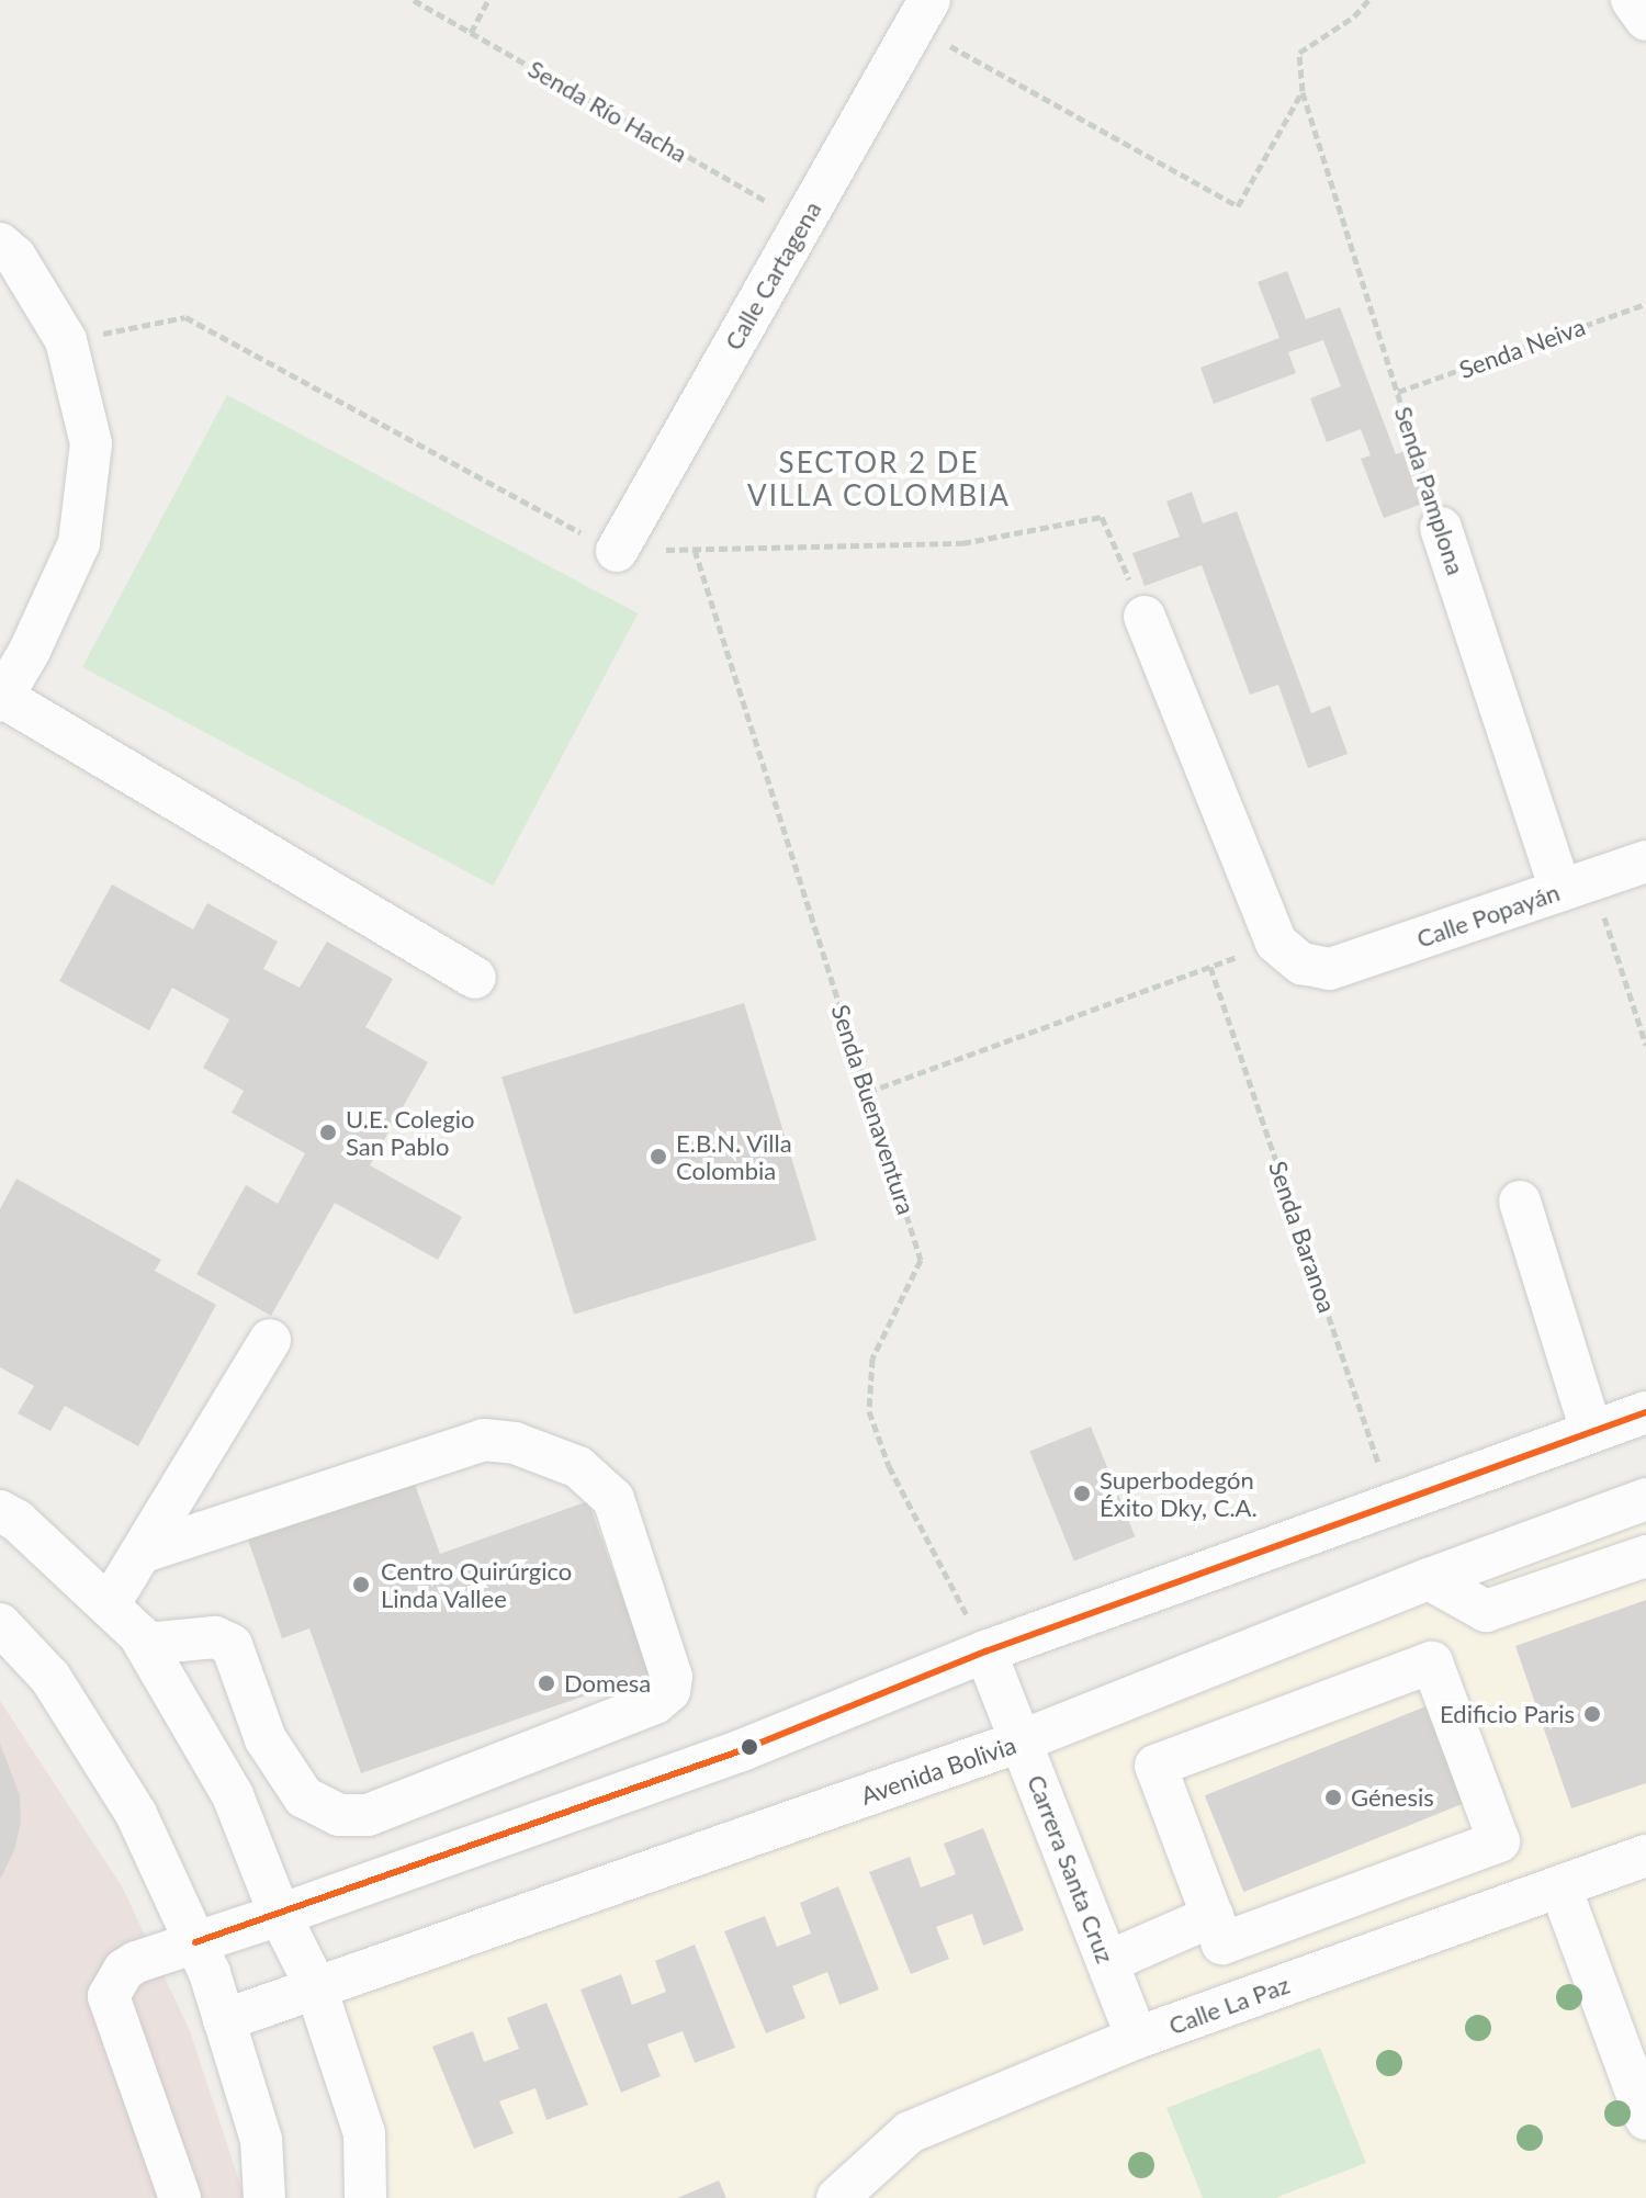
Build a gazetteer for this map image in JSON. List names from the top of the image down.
{
  "streets": {
    "street": [
      "Calle Cartagena",
      "Senda Pamplona",
      "Calle Popayán",
      "Avenida Bolivia",
      "Carrera Santa Cruz",
      "Calle La Paz"
    ],
    "path": [
      "Senda Río Hacha",
      "Senda Neiva",
      "Senda Buenaventura",
      "Senda Baranoa"
    ]
  },
  "crossings": [
    ["Senda Río Hacha", "Calle Cartagena"],
    ["Senda Neiva", "Senda Pamplona"],
    ["Senda Pamplona", "Calle Popayán"],
    ["Senda Buenaventura", "Carrera Santa Cruz"],
    ["Avenida Bolivia", "Carrera Santa Cruz"],
    ["Carrera Santa Cruz", "Calle La Paz"]
  ],
  "districts": ["SECTOR 2 DE VILLA COLOMBIA"],
  "places": [
    "U.E. Colegio San Pablo",
    "E.B.N. Villa Colombia",
    "Superbodegón Éxito Dky, C.A.",
    "Centro Quirúrgico Linda Vallee",
    "Domesa",
    "Edificio Paris",
    "Génesis"
  ]
}
